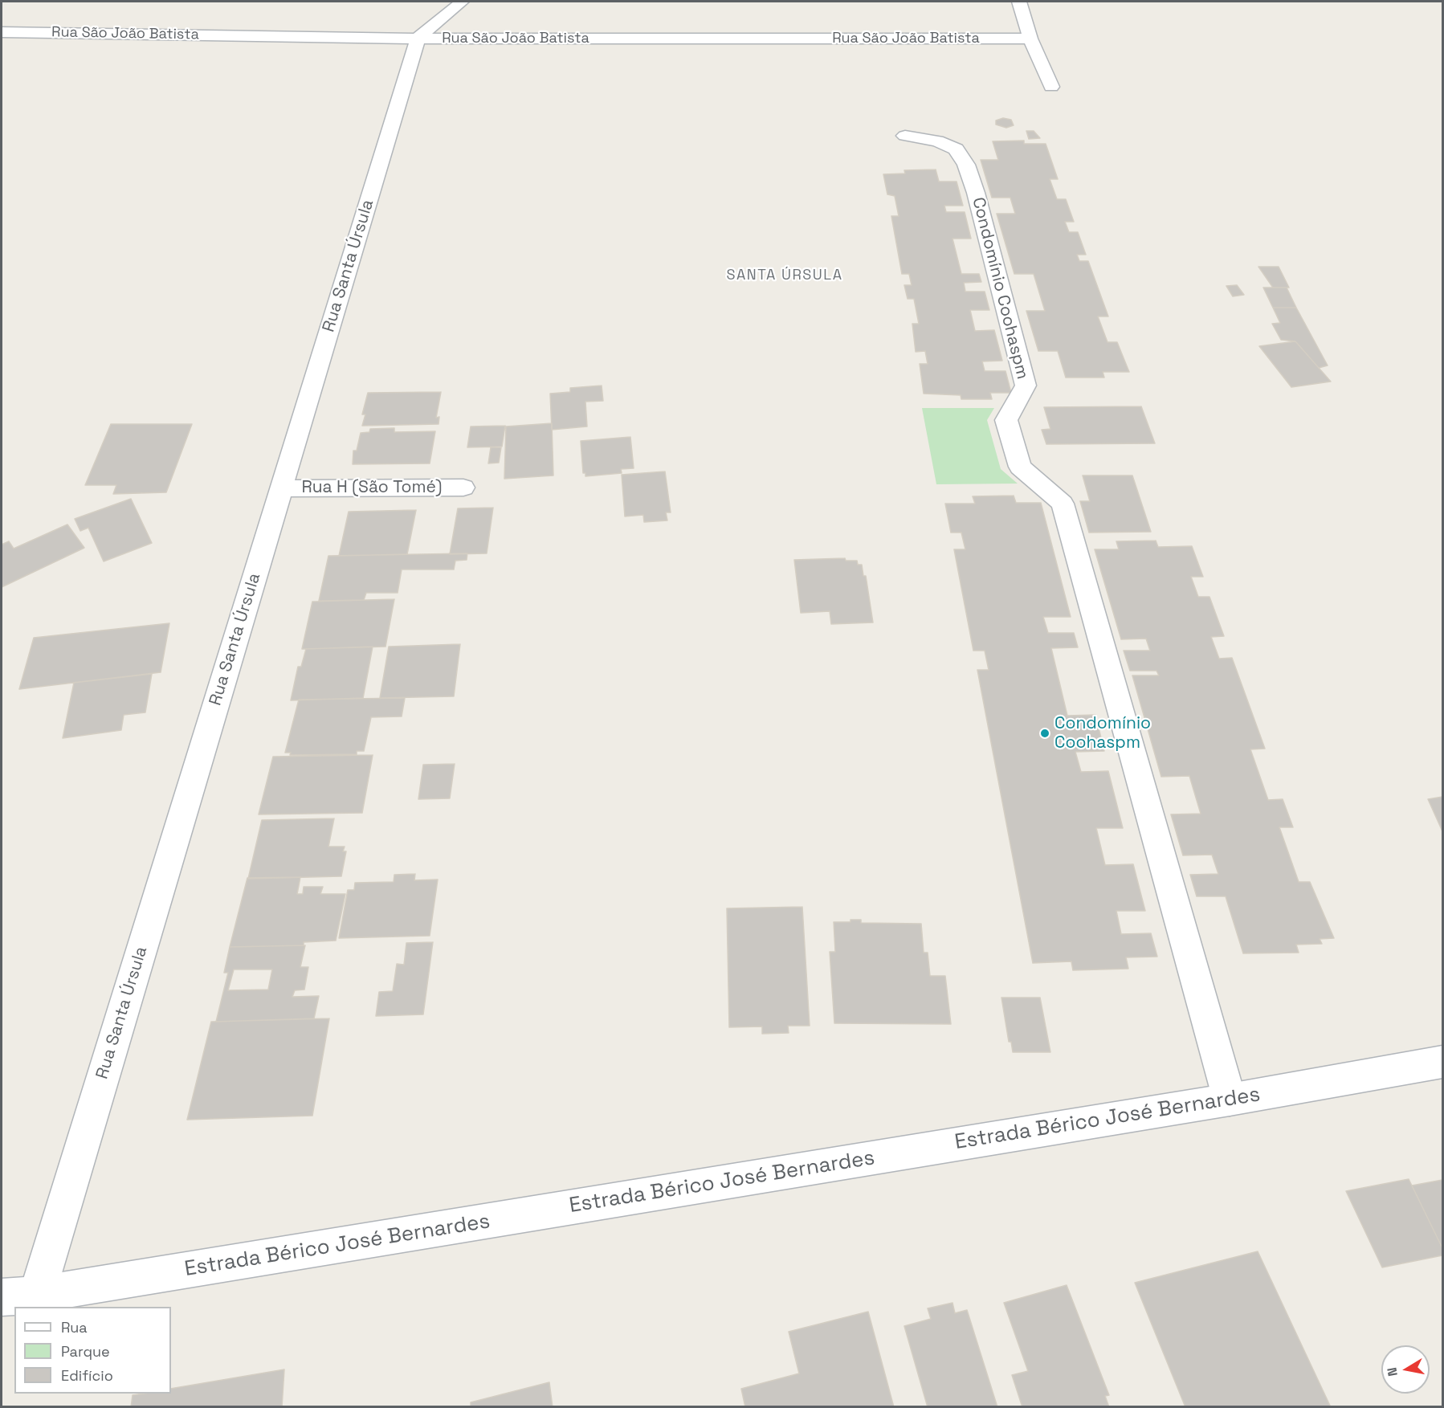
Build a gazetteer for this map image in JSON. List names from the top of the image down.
{
  "streets": {
    "street": [
      "Rua São João Batista",
      "Rua Santa Úrsula",
      "Condomínio Coohaspm",
      "Rua H (São Tomé)",
      "Estrada Bérico José Bernardes"
    ]
  },
  "crossings": [
    ["Rua São João Batista", "Rua Santa Úrsula"],
    ["Rua Santa Úrsula", "Rua H (São Tomé)"],
    ["Rua Santa Úrsula", "Estrada Bérico José Bernardes"],
    ["Condomínio Coohaspm", "Estrada Bérico José Bernardes"]
  ],
  "districts": ["SANTA ÚRSULA"],
  "places": ["Condomínio Coohaspm"],
  "legend": ["Rua", "Parque", "Edifício"],
  "north": "left"
}
